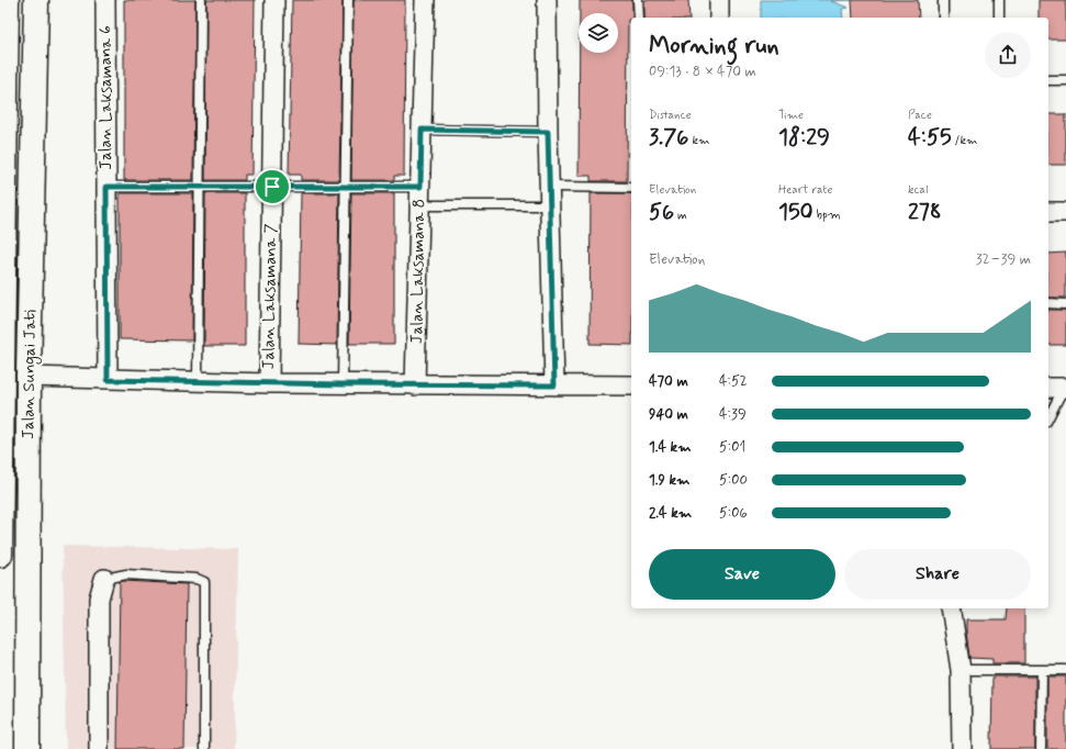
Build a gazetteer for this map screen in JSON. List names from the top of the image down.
{
  "streets": {
    "main road": ["Jalan Sungai Jati"],
    "street": ["Jalan Laksamana 6", "Jalan Laksamana 8", "Jalan Laksamana 7"]
  },
  "page": {
    "heading": ["Morning run", "09:13 · 8 × 470 m"],
    "stats": [
      ["Distance", "3.76 km"],
      ["Time", "18:29"],
      ["Pace", "4:55 /km"],
      ["Elevation", "56 m"],
      ["Heart rate", "150 bpm"],
      ["kcal", "278"]
    ],
    "chart": ["Elevation", "32–39 m"],
    "list": [
      {
        "name": "470 m",
        "note": "4:52"
      },
      {
        "name": "940 m",
        "note": "4:39"
      },
      {
        "name": "1.4 km",
        "note": "5:01"
      },
      {
        "name": "1.9 km",
        "note": "5:00"
      },
      {
        "name": "2.4 km",
        "note": "5:06"
      }
    ],
    "buttons": ["Save", "Share"]
  }
}
